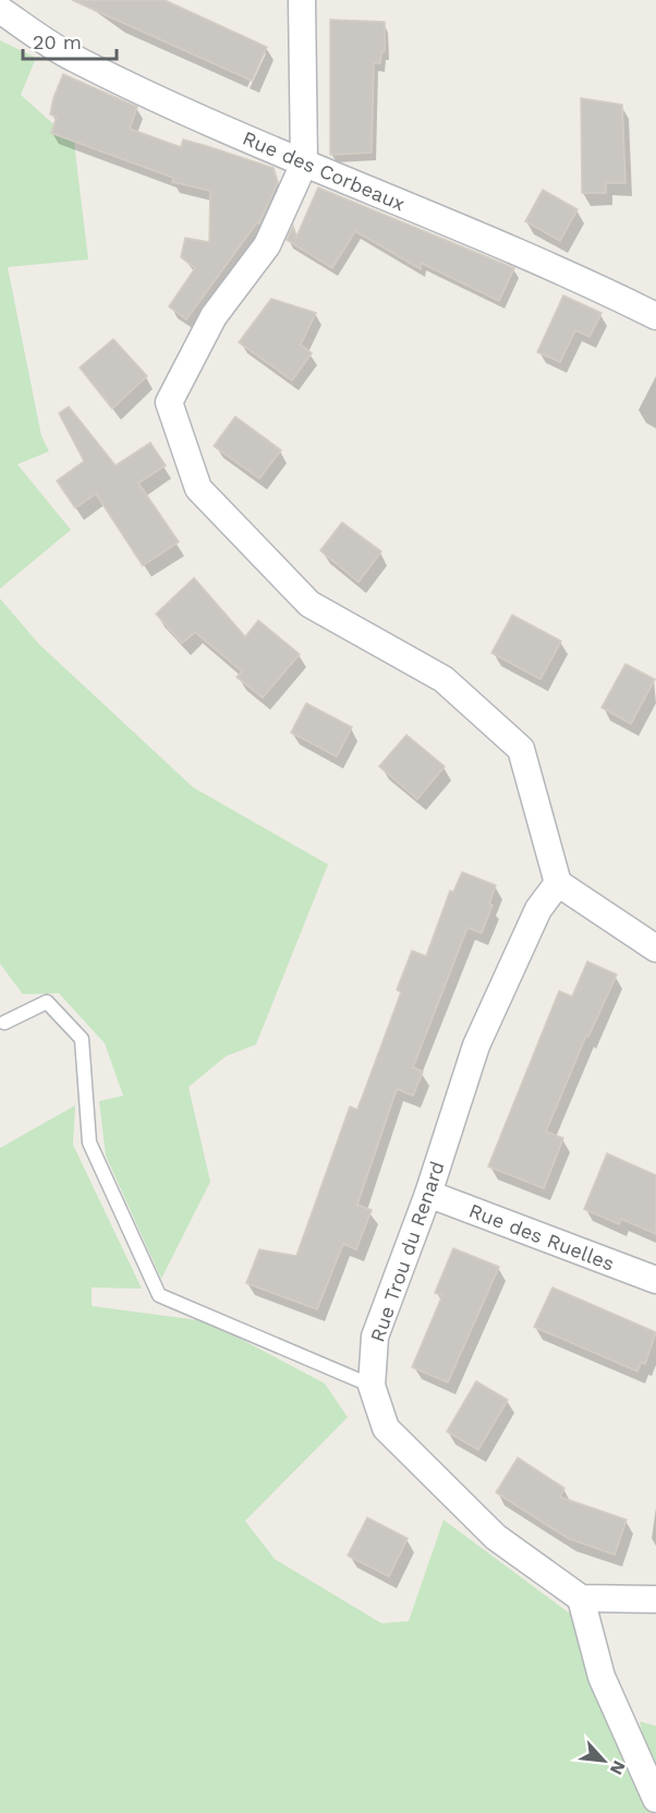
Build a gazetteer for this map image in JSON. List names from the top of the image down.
{
  "streets": {
    "street": ["Rue des Corbeaux", "Rue des Ruelles", "Rue Trou du Renard"]
  },
  "crossings": [
    ["Rue des Ruelles", "Rue Trou du Renard"]
  ],
  "scale_bar": "20 m",
  "north": "bottom right"
}
